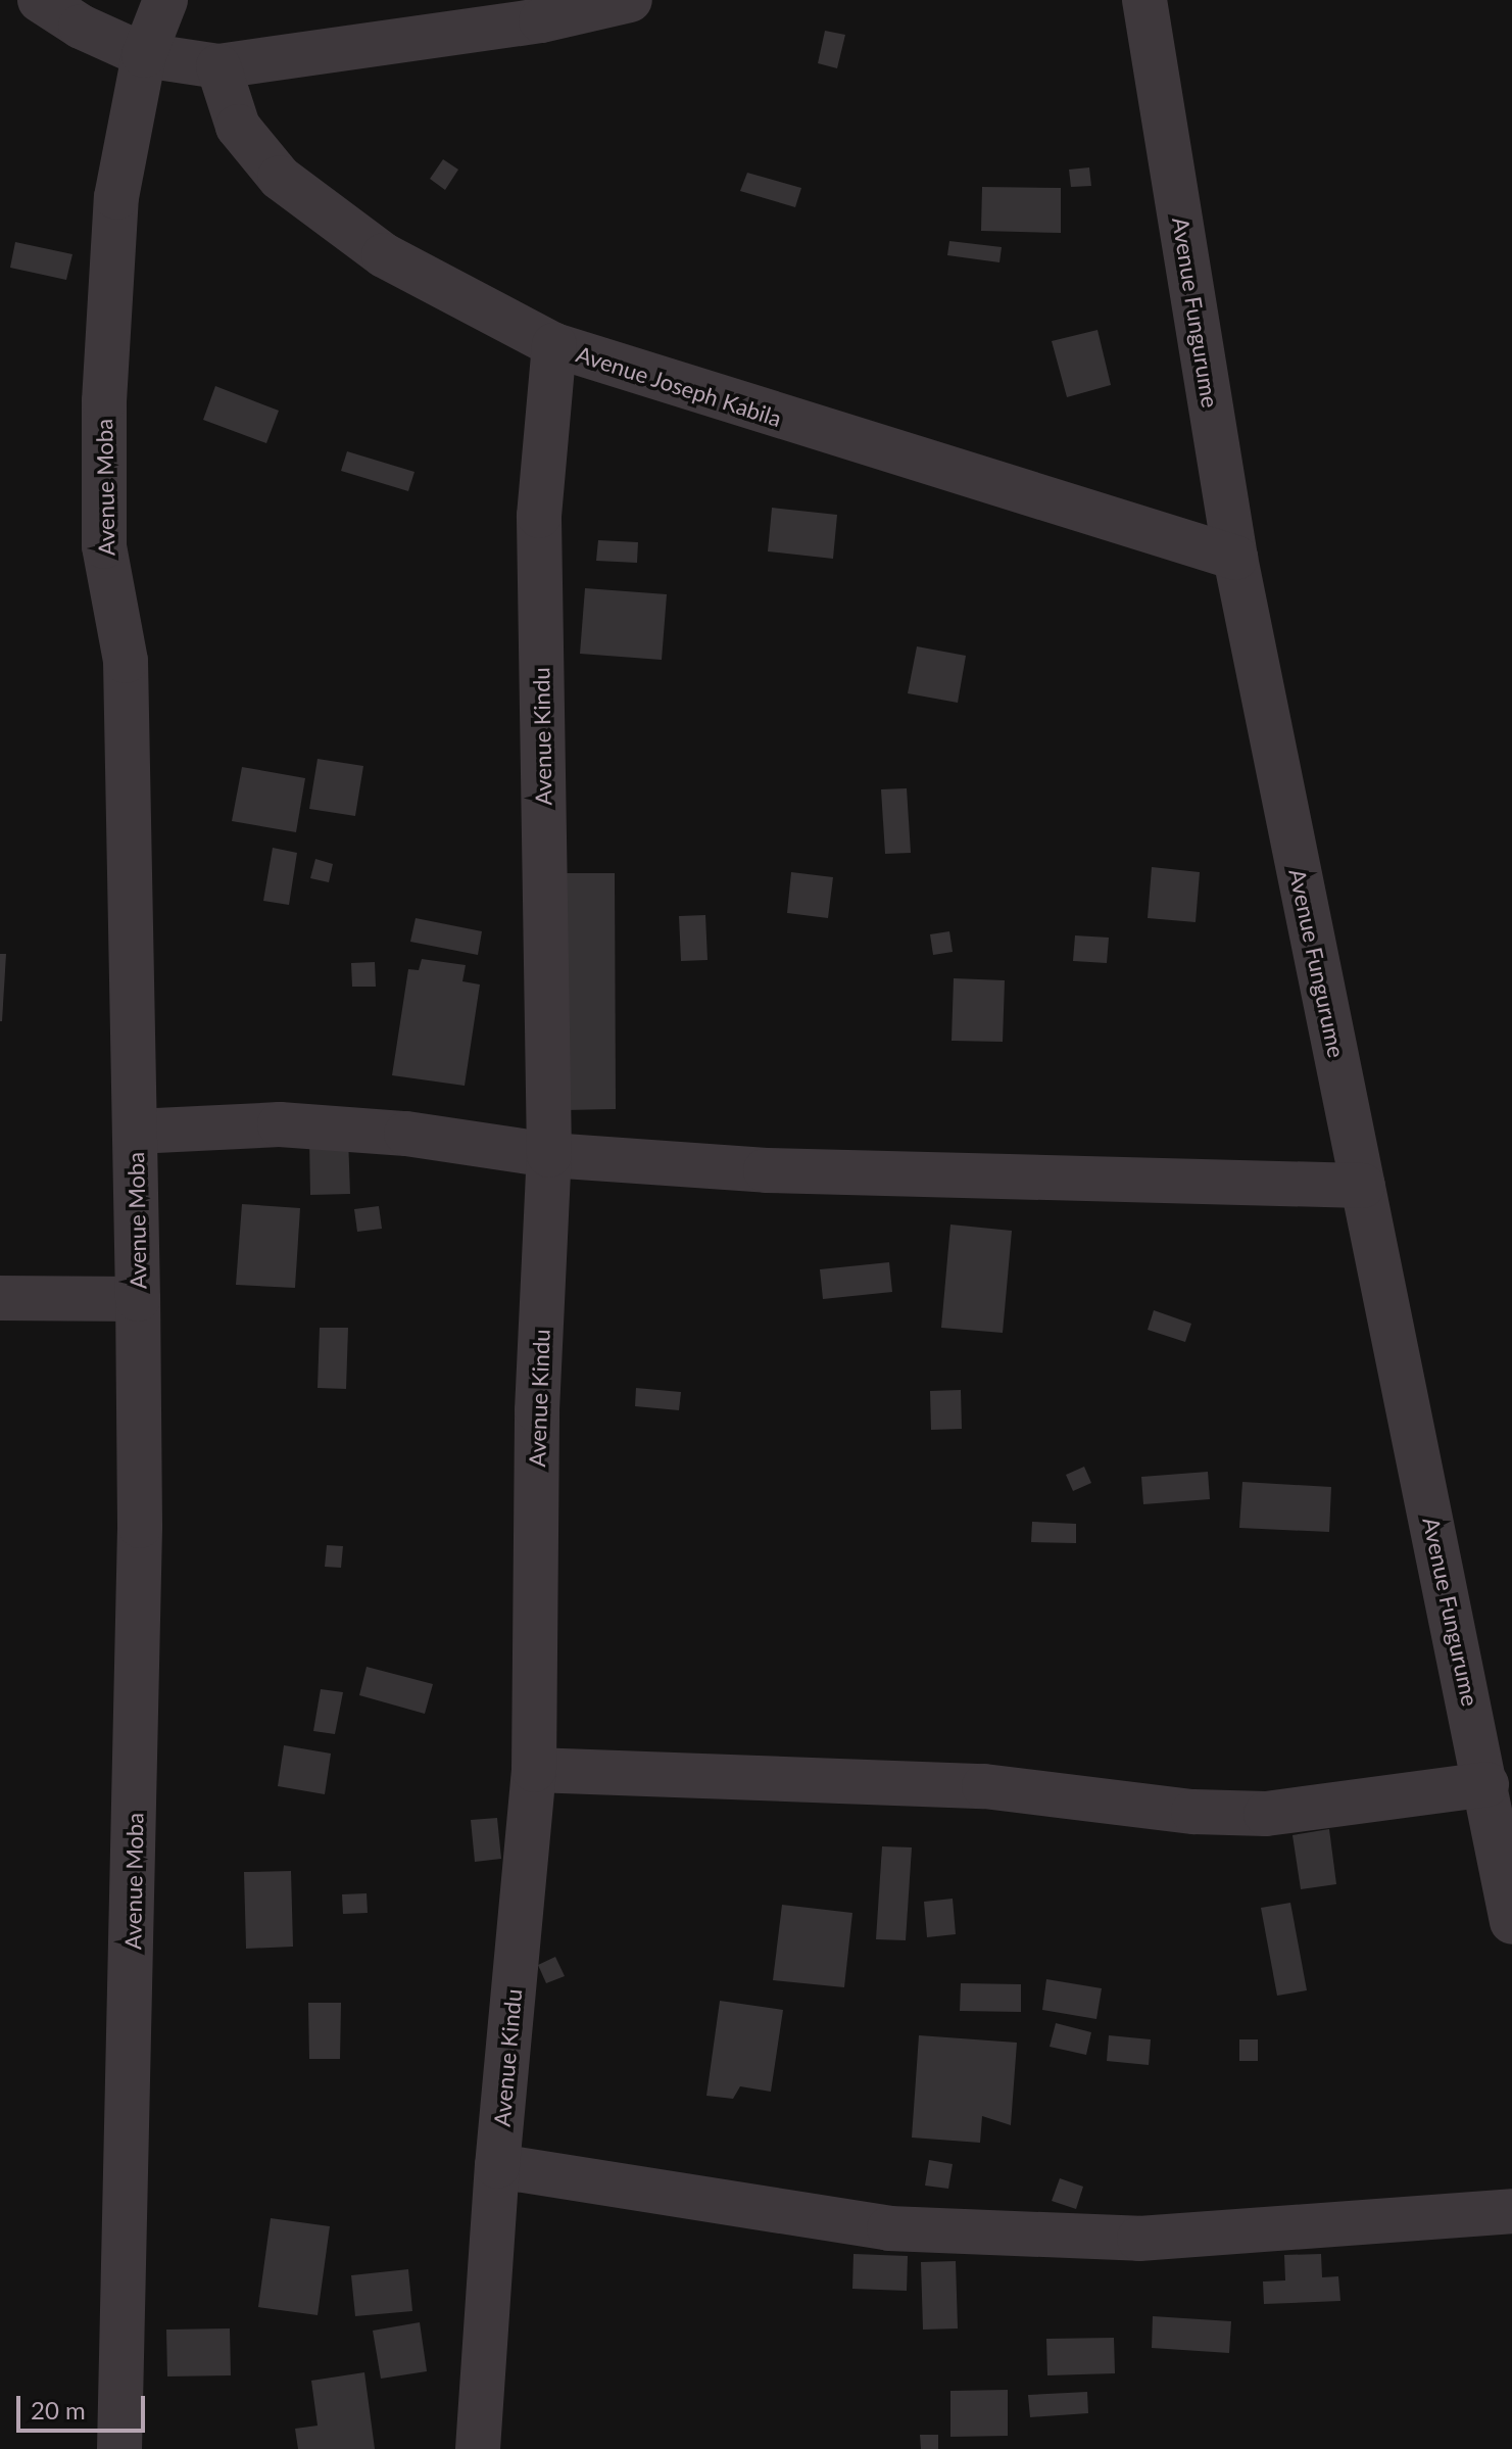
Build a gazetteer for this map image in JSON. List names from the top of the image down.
{
  "streets": {
    "street": [
      "Avenue Fungurume",
      "Avenue Joseph Kabila",
      "Avenue Moba",
      "Avenue Kindu"
    ]
  },
  "crossings": [
    ["Avenue Fungurume", "Avenue Joseph Kabila"],
    ["Avenue Joseph Kabila", "Avenue Kindu"]
  ],
  "scale_bar": "20 m"
}
